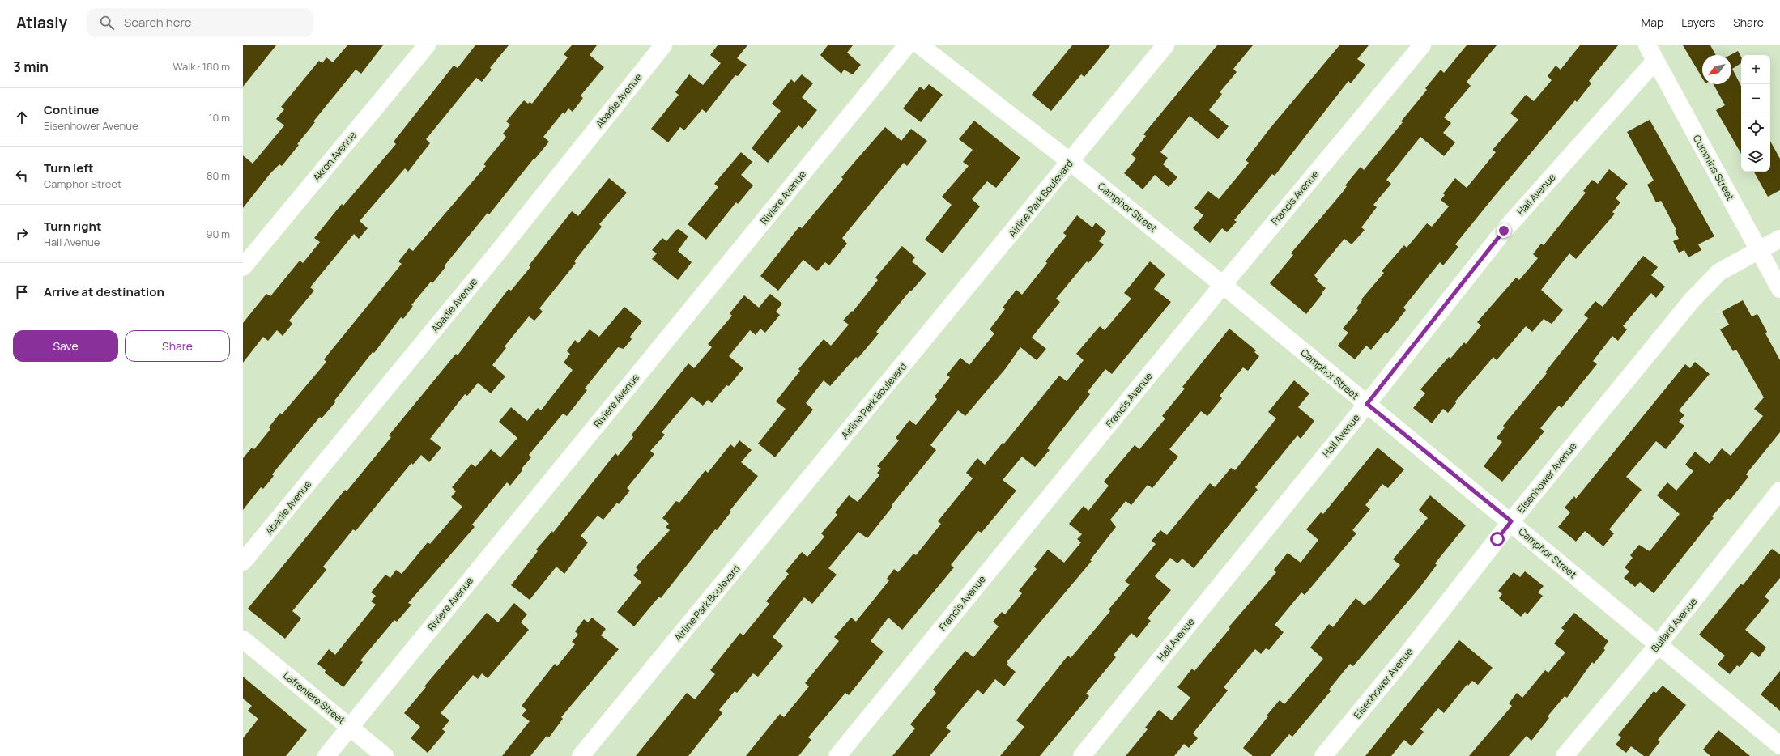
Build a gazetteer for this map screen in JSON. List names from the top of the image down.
{
  "streets": {
    "street": [
      "Abadie Avenue",
      "Akron Avenue",
      "Cummins Street",
      "Hall Avenue",
      "Riviere Avenue",
      "Francis Avenue",
      "Airline Park Boulevard",
      "Camphor Street",
      "Eisenhower Avenue",
      "Bullard Avenue",
      "Lafreniere Street"
    ]
  },
  "crossings": [
    ["Cummins Street", "Hall Avenue"],
    ["Cummins Street", "Eisenhower Avenue"],
    ["Hall Avenue", "Camphor Street"],
    ["Riviere Avenue", "Lafreniere Street"],
    ["Francis Avenue", "Camphor Street"],
    ["Airline Park Boulevard", "Camphor Street"],
    ["Camphor Street", "Eisenhower Avenue"],
    ["Camphor Street", "Bullard Avenue"]
  ],
  "north": "bottom left",
  "page": {
    "header": "Atlasly",
    "search": "Search here",
    "nav": ["Map", "Layers", "Share"],
    "heading": ["3 min", "Walk · 180 m"],
    "map_buttons": ["+", "−"],
    "list": [
      ["Continue", "Eisenhower Avenue", "10 m"],
      ["Turn left", "Camphor Street", "80 m"],
      ["Turn right", "Hall Avenue", "90 m"],
      "Arrive at destination"
    ],
    "buttons": ["Save", "Share"]
  }
}
